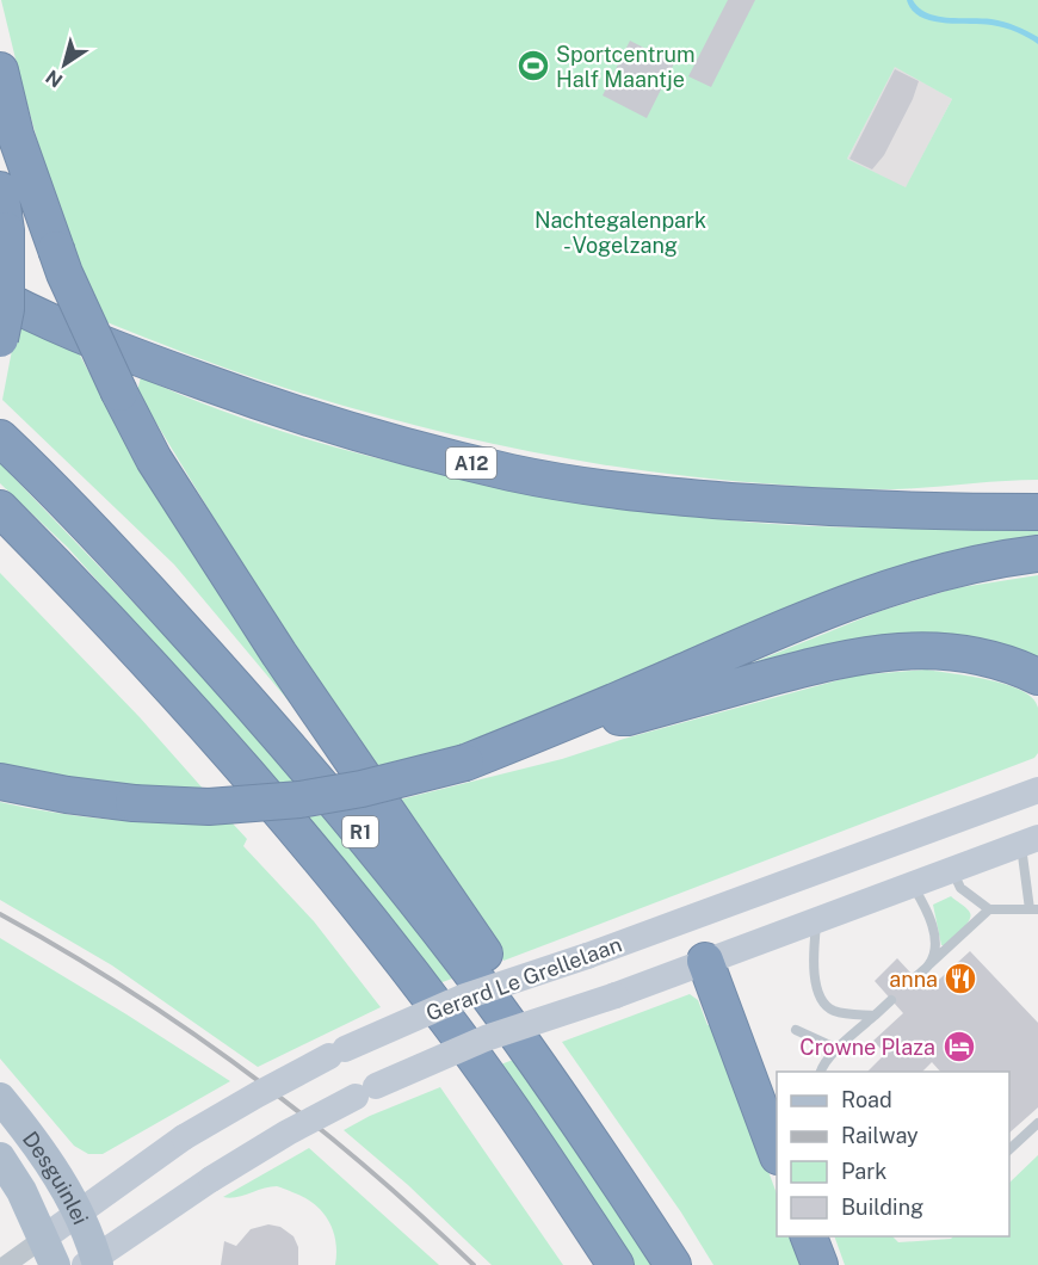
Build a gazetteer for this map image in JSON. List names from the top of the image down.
{
  "streets": {
    "highway": ["A12", "R1"],
    "main road": ["Desguinlei"],
    "street": ["Gerard Le Grellelaan"]
  },
  "crossings": [
    ["Gerard Le Grellelaan", "Desguinlei"]
  ],
  "parks": ["Nachtegalenpark - Vogelzang"],
  "places": {
    "sports": ["Sportcentrum Half Maantje"],
    "restaurant": ["anna"],
    "hotel": ["Crowne Plaza"]
  },
  "legend": [
    "Road",
    "Railway",
    "Park",
    "Building"
  ],
  "north": "bottom left"
}
